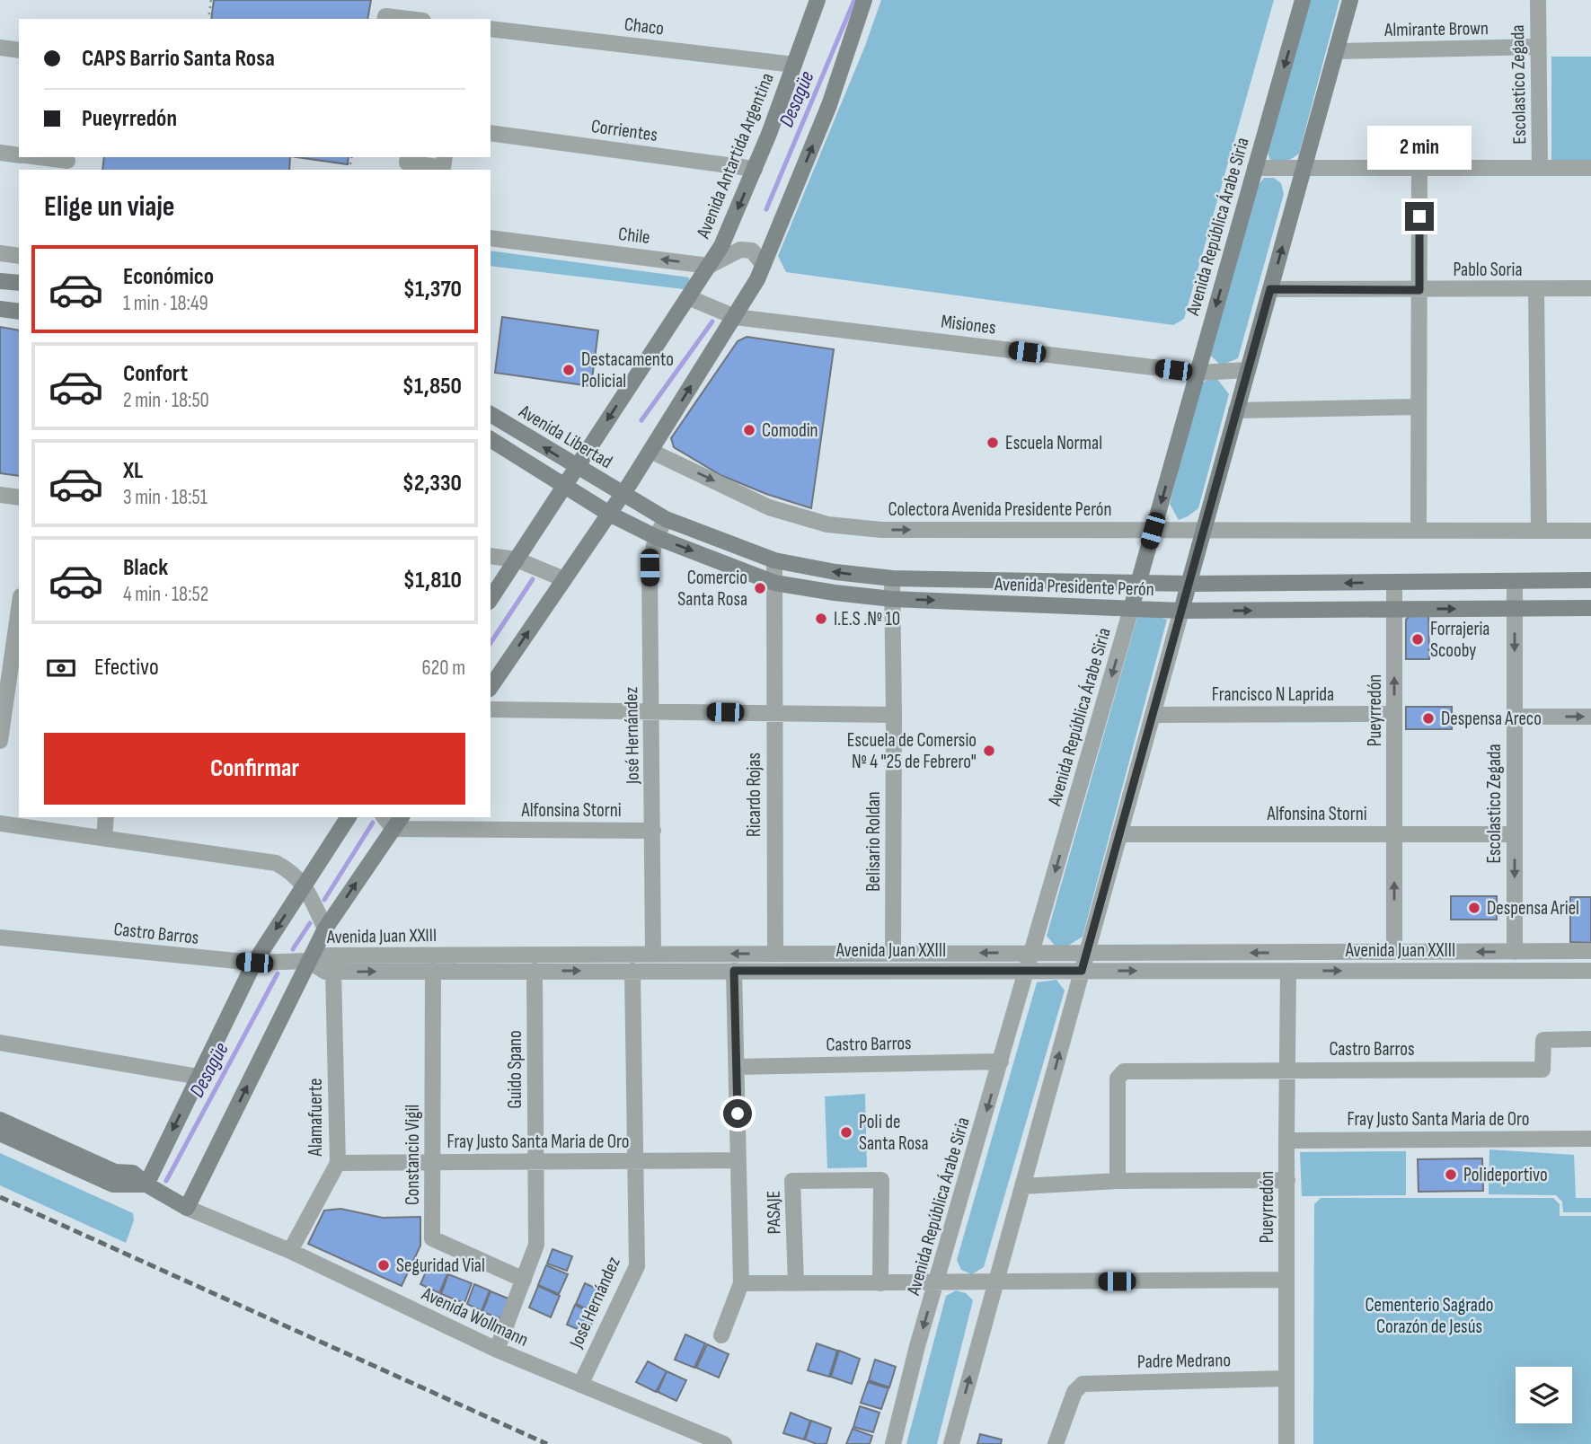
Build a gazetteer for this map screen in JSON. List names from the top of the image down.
{
  "streets": {
    "street": [
      "Chaco",
      "Almirante Brown",
      "Escolastico Zegada",
      "Corrientes",
      "Avenida Antartida Argentina",
      "Avenida República Árabe Siria",
      "Chile",
      "Pablo Soria",
      "Misiones",
      "Avenida Libertad",
      "Colectora Avenida Presidente Perón",
      "Avenida Presidente Perón",
      "Francisco N Laprida",
      "Pueyrredón",
      "José Hernández",
      "Ricardo Rojas",
      "Alfonsina Storni",
      "Belisario Roldan",
      "Castro Barros",
      "Avenida Juan XXIII",
      "Guido Spano",
      "Alamafuerte",
      "Fray Justo Santa Maria de Oro",
      "Constancio Vigil",
      "PASAJE",
      "Avenida Wollmann",
      "Padre Medrano"
    ]
  },
  "crossings": [
    ["Chaco", "Avenida Antartida Argentina"],
    ["Almirante Brown", "Escolastico Zegada"],
    ["Escolastico Zegada", "Avenida Presidente Perón"],
    ["Escolastico Zegada", "Alfonsina Storni"],
    ["Escolastico Zegada", "Avenida Juan XXIII"],
    ["Corrientes", "Avenida Antartida Argentina"],
    ["Avenida Antartida Argentina", "Chile"],
    ["Avenida Antartida Argentina", "Misiones"],
    ["Avenida Antartida Argentina", "Avenida Libertad"],
    ["Avenida República Árabe Siria", "Misiones"],
    ["Avenida República Árabe Siria", "Colectora Avenida Presidente Perón"],
    ["Avenida República Árabe Siria", "Avenida Presidente Perón"],
    ["Avenida República Árabe Siria", "Castro Barros"],
    ["Avenida República Árabe Siria", "Avenida Juan XXIII"],
    ["Avenida Libertad", "Avenida Presidente Perón"],
    ["Avenida Presidente Perón", "Pueyrredón"],
    ["Avenida Presidente Perón", "José Hernández"],
    ["Avenida Presidente Perón", "Ricardo Rojas"],
    ["Avenida Presidente Perón", "Belisario Roldan"],
    ["Francisco N Laprida", "Pueyrredón"],
    ["Pueyrredón", "Alfonsina Storni"],
    ["Pueyrredón", "Castro Barros"],
    ["Pueyrredón", "Avenida Juan XXIII"],
    ["Pueyrredón", "Fray Justo Santa Maria de Oro"],
    ["Pueyrredón", "Padre Medrano"],
    ["José Hernández", "Alfonsina Storni"],
    ["José Hernández", "Avenida Juan XXIII"],
    ["José Hernández", "Fray Justo Santa Maria de Oro"],
    ["José Hernández", "Avenida Wollmann"],
    ["Ricardo Rojas", "Avenida Juan XXIII"],
    ["Belisario Roldan", "Avenida Juan XXIII"],
    ["Castro Barros", "Avenida Juan XXIII"],
    ["Avenida Juan XXIII", "Guido Spano"],
    ["Avenida Juan XXIII", "Alamafuerte"],
    ["Avenida Juan XXIII", "Constancio Vigil"],
    ["Guido Spano", "Fray Justo Santa Maria de Oro"],
    ["Guido Spano", "Constancio Vigil"],
    ["Guido Spano", "Avenida Wollmann"],
    ["Alamafuerte", "Fray Justo Santa Maria de Oro"],
    ["Alamafuerte", "Avenida Wollmann"],
    ["Fray Justo Santa Maria de Oro", "Constancio Vigil"]
  ],
  "one_way": ["Escolastico Zegada", "Chile", "Colectora Avenida Presidente Perón"],
  "water": ["Desagüe"],
  "parks": ["Cementerio Sagrado Corazón de Jesús"],
  "places": [
    "Destacamento Policial",
    "Comodin",
    "Escuela Normal",
    "Comercio Santa Rosa",
    "I.E.S .Nº 10",
    "Forrajeria Scooby",
    "Despensa Areco",
    "Escuela de Comersio Nº 4 \"25 de Febrero\"",
    "Despensa Ariel",
    "Poli de Santa Rosa",
    "Polideportivo",
    "Seguridad Vial"
  ],
  "page": {
    "banner": ["CAPS Barrio Santa Rosa", "Pueyrredón"],
    "bubble": "2 min",
    "heading": "Elige un viaje",
    "list": [
      {
        "name": "Económico",
        "note": "1 min · 18:49",
        "value": "$1,370"
      },
      {
        "name": "Confort",
        "note": "2 min · 18:50",
        "value": "$1,850"
      },
      {
        "name": "XL",
        "note": "3 min · 18:51",
        "value": "$2,330"
      },
      {
        "name": "Black",
        "note": "4 min · 18:52",
        "value": "$1,810"
      }
    ],
    "pay": ["Efectivo", "620 m"],
    "buttons": "Confirmar"
  }
}
